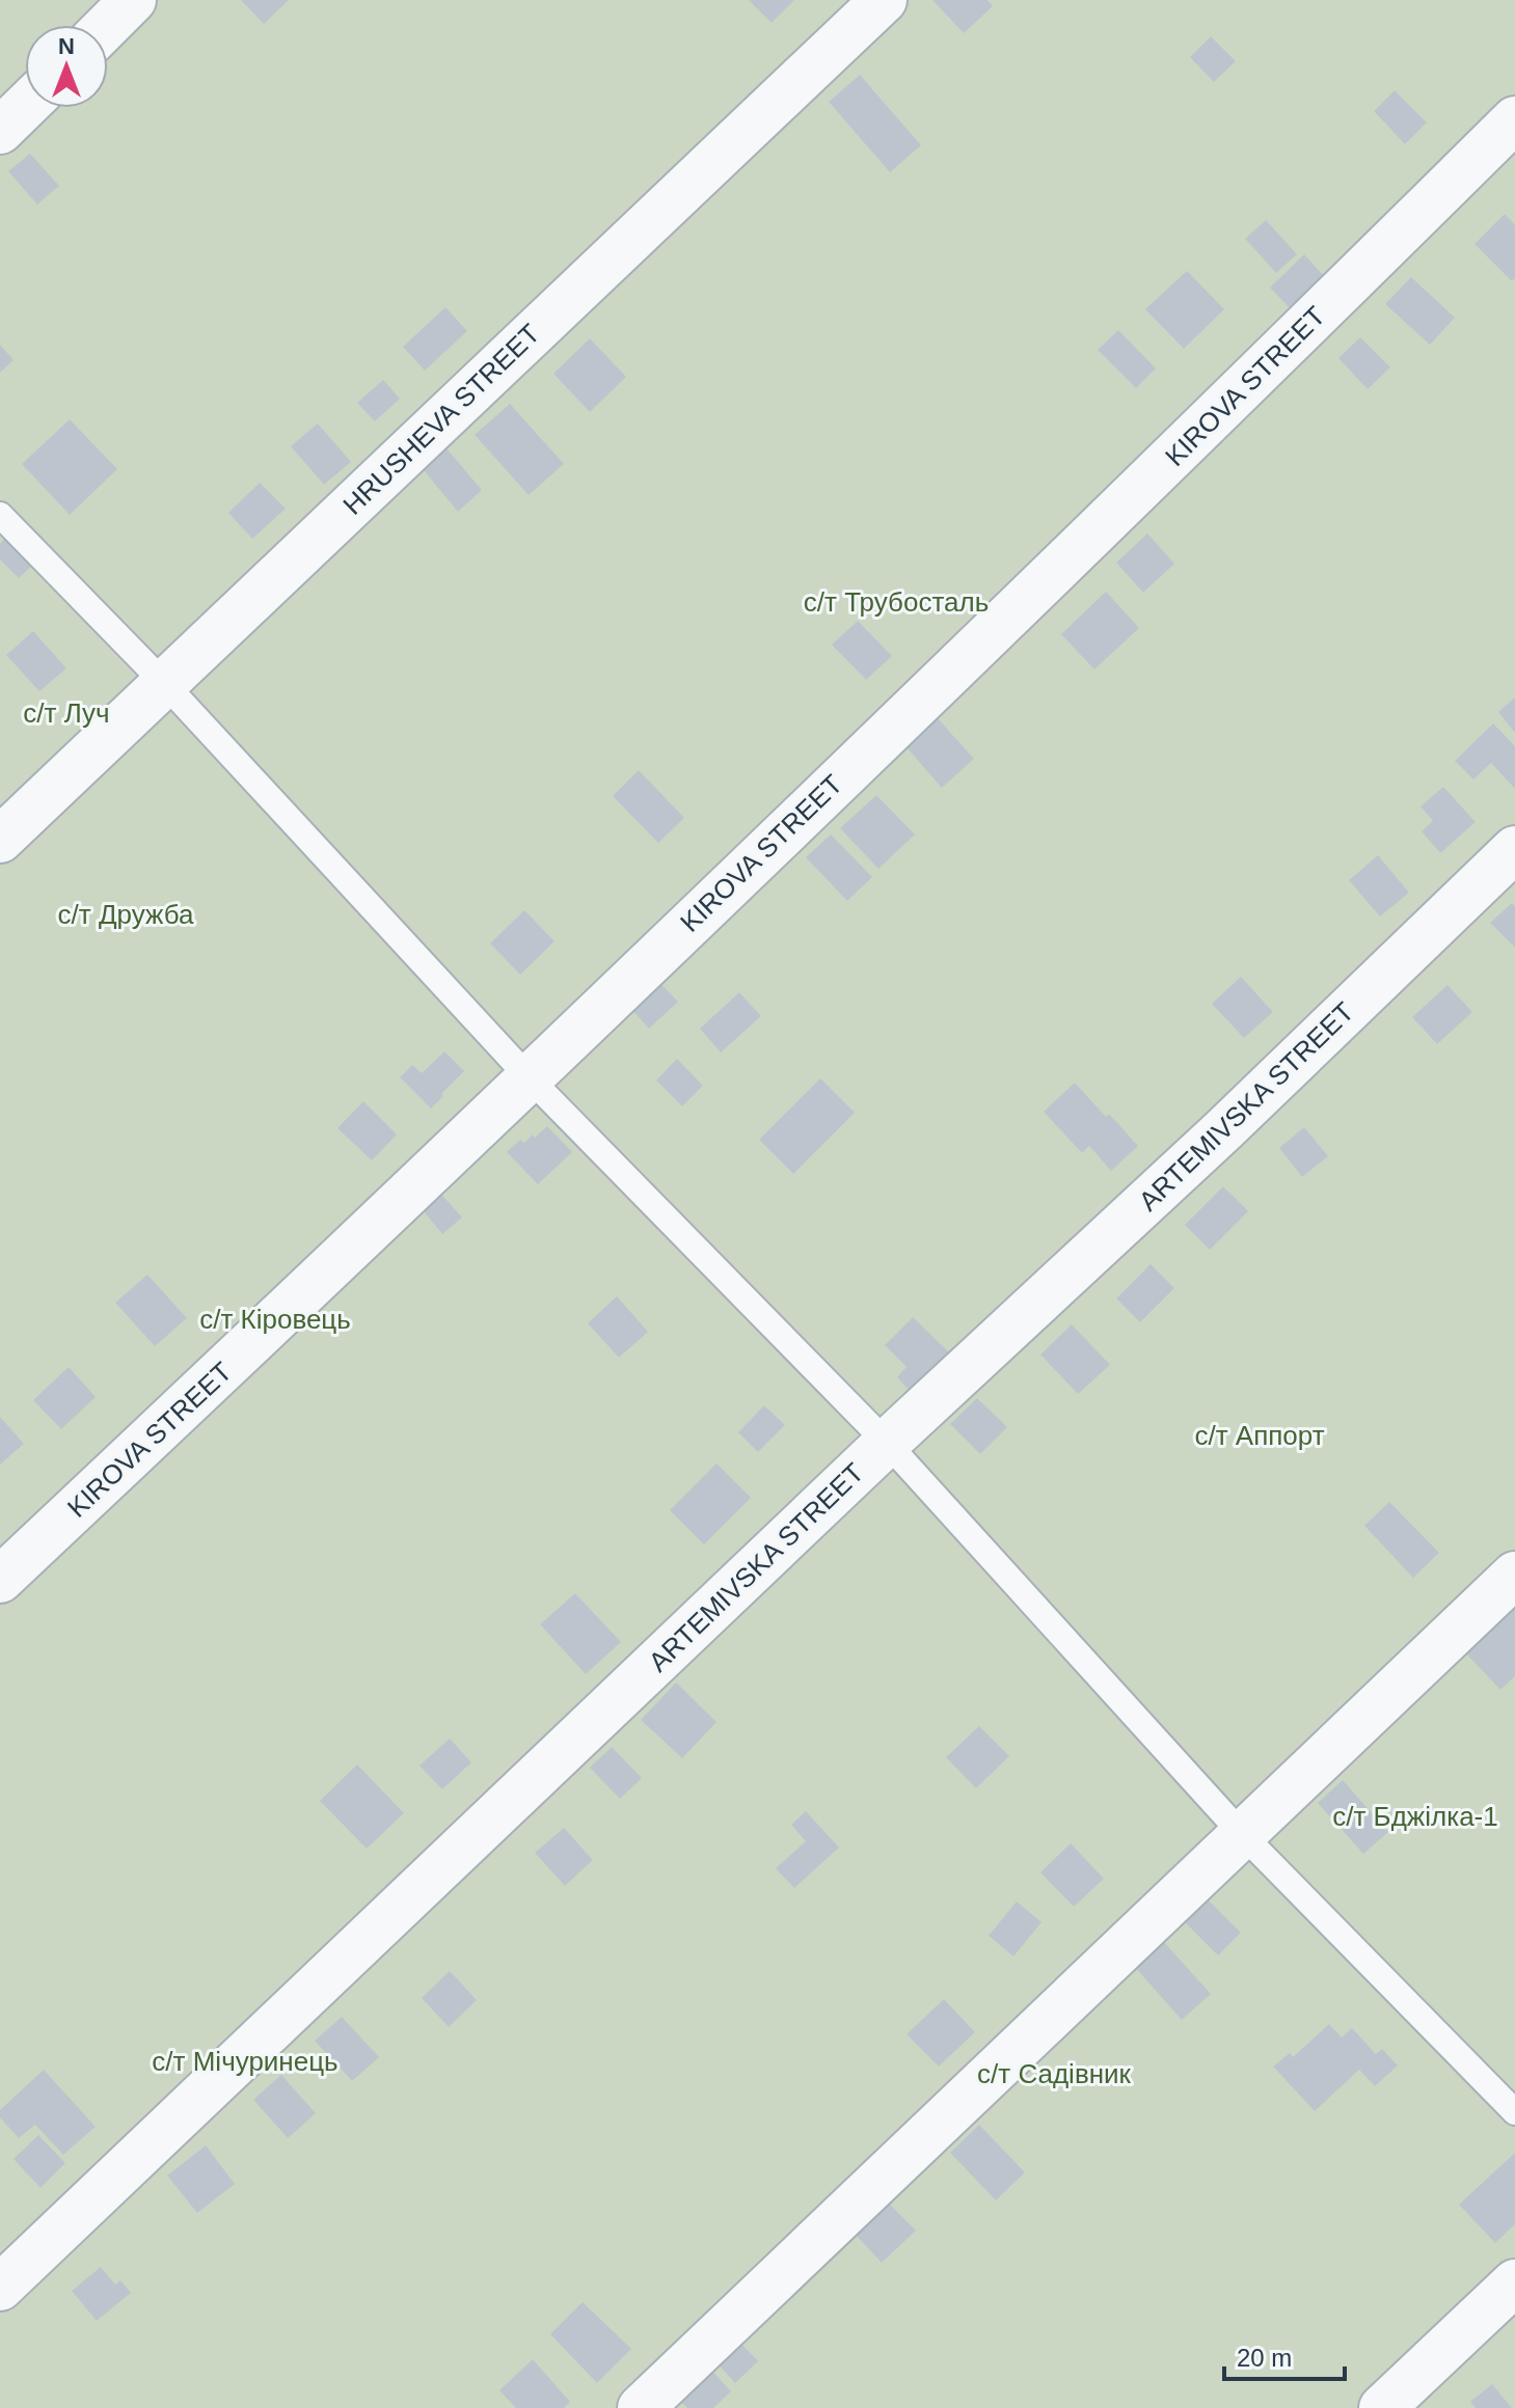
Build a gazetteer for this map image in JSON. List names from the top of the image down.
{
  "streets": {
    "street": ["KIROVA STREET", "HRUSHEVA STREET", "ARTEMIVSKA STREET"]
  },
  "parks": [
    "с/т Трубосталь",
    "с/т Луч",
    "с/т Дружба",
    "с/т Кіровець",
    "с/т Аппорт",
    "с/т Бджілка-1",
    "с/т Мічуринець",
    "с/т Садівник"
  ],
  "scale_bar": "20 m",
  "north": "top"
}
